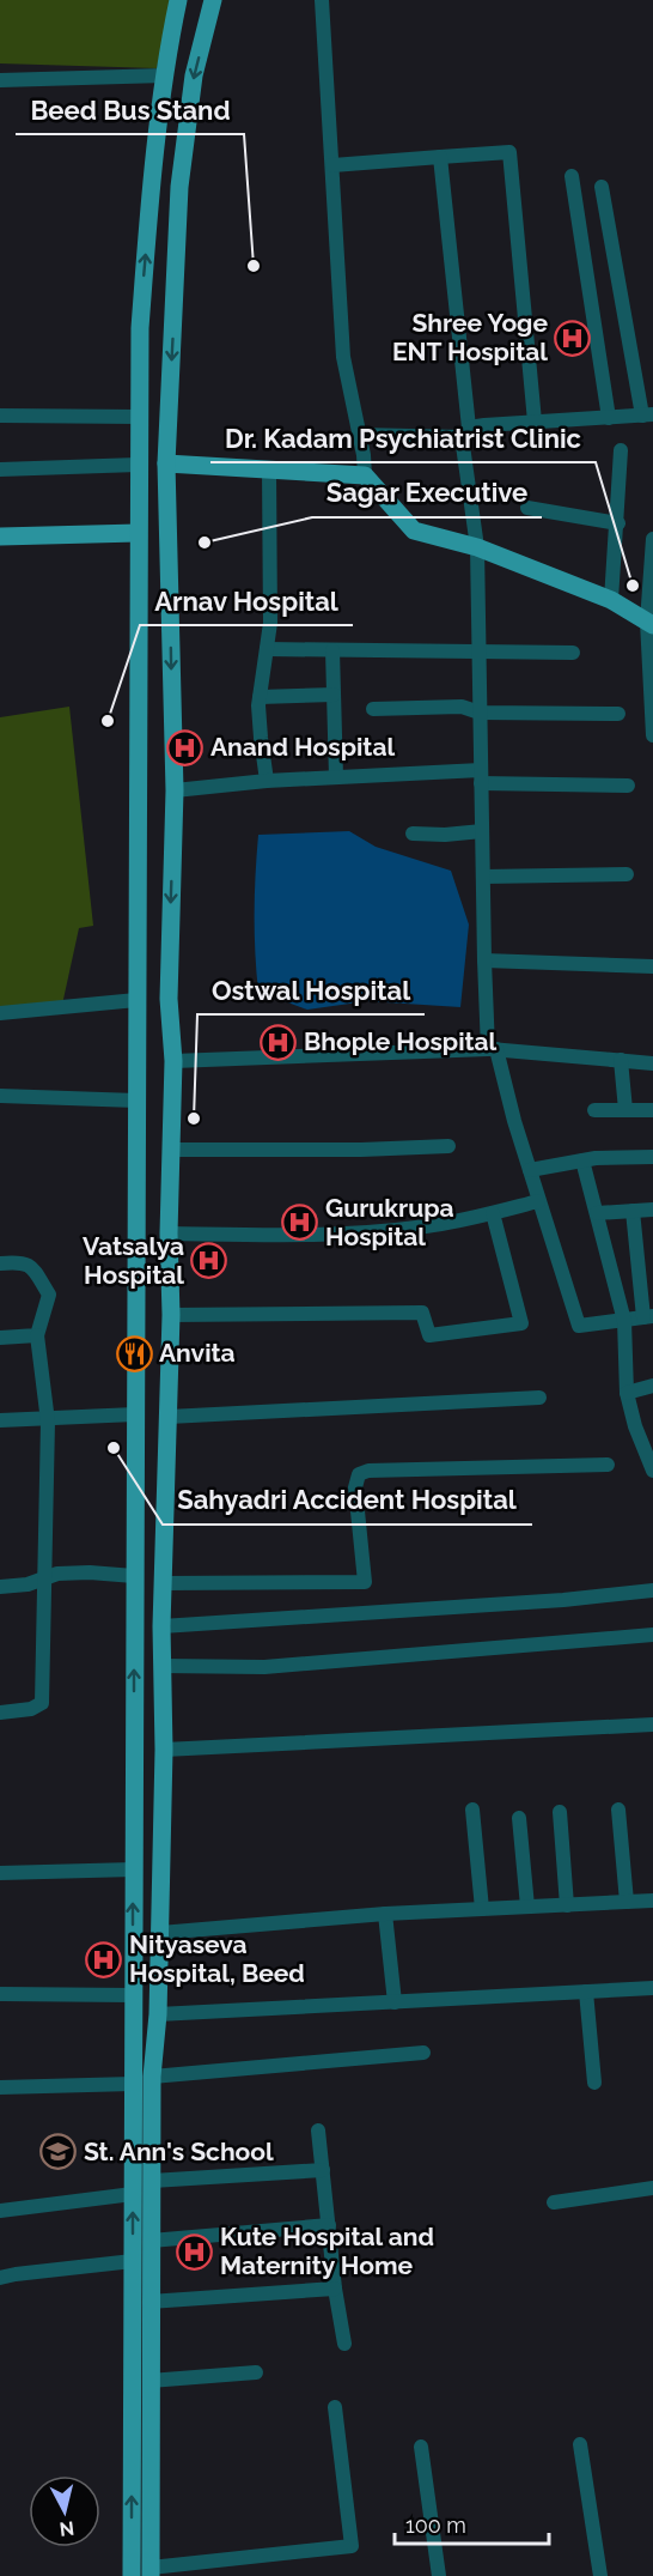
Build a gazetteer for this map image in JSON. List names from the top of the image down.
{
  "places": {
    "other": [
      "Beed Bus Stand",
      "Sagar Executive",
      "Dr. Kadam Psychiatrist Clinic",
      "Arnav Hospital",
      "Ostwal Hospital",
      "Sahyadri Accident Hospital"
    ],
    "hospital": [
      "Shree Yoge ENT Hospital",
      "Anand Hospital",
      "Bhople Hospital",
      "Gurukrupa Hospital",
      "Vatsalya Hospital",
      "Nityaseva Hospital, Beed",
      "Kute Hospital and Maternity Home"
    ],
    "restaurant": ["Anvita"],
    "school or university": ["St. Ann's School"]
  },
  "scale_bar": "100 m",
  "north": "bottom"
}
